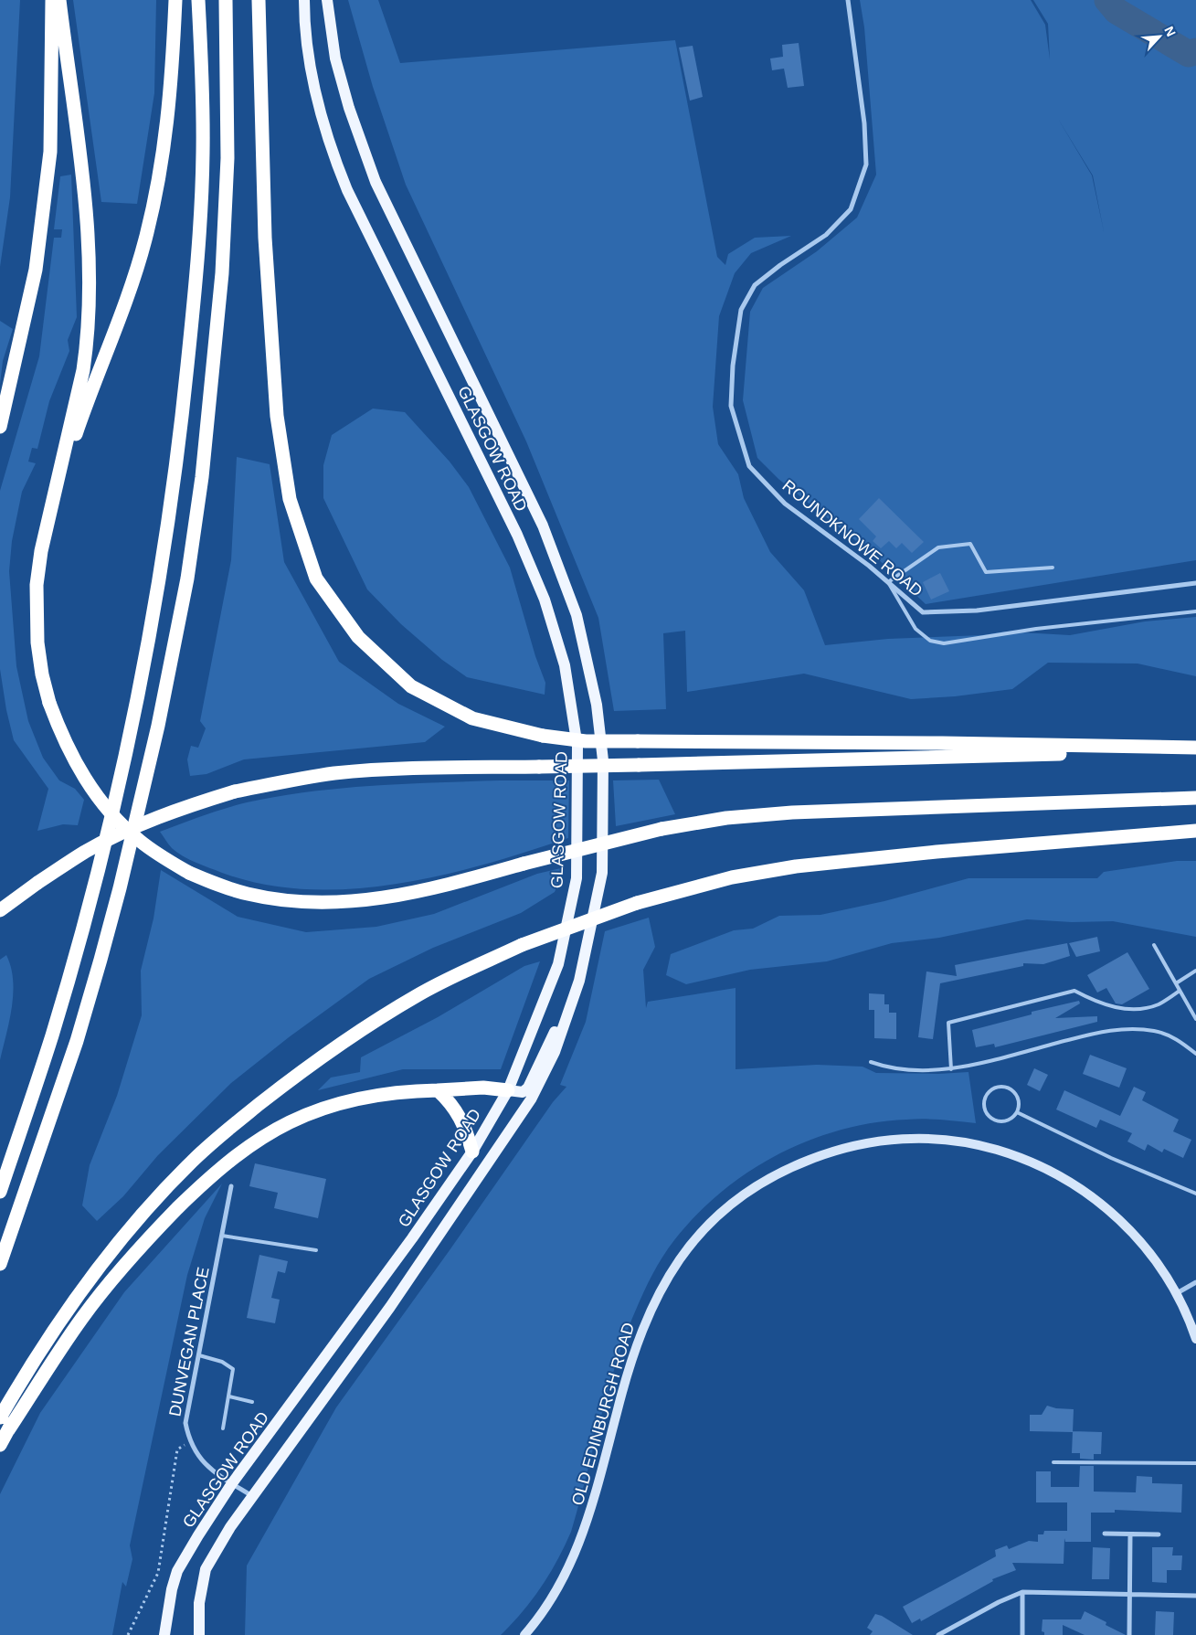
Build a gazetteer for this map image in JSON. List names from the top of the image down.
{
  "streets": {
    "main road": ["GLASGOW ROAD", "OLD EDINBURGH ROAD"],
    "street": ["ROUNDKNOWE ROAD", "DUNVEGAN PLACE"]
  },
  "crossings": [
    ["GLASGOW ROAD", "DUNVEGAN PLACE"]
  ],
  "north": "top right"
}
